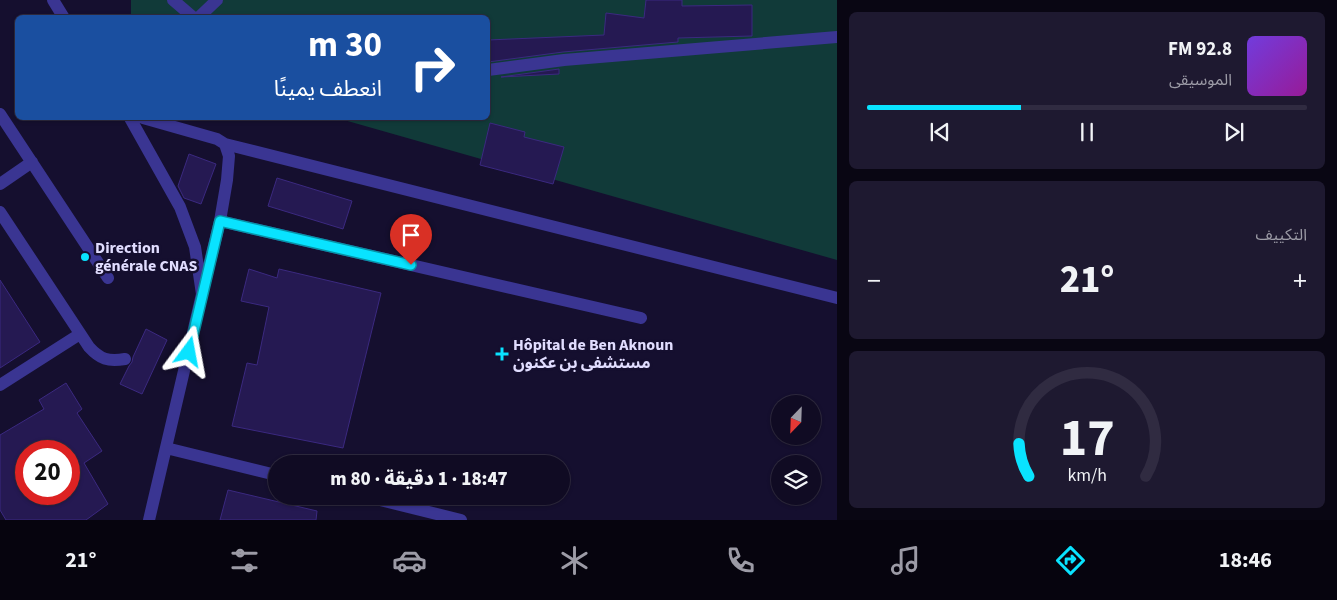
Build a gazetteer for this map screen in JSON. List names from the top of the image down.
{
  "places": {
    "other": ["Direction générale CNAS"],
    "health": ["Hôpital de Ben Aknoun مستشفى بن عكنون"]
  },
  "north": "bottom left",
  "page": {
    "turn": ["30 m", "انعطف يمينًا"],
    "song": ["92.8 FM", "الموسيقى"],
    "tile": "التكييف",
    "heat": ["−", "21°", "+"],
    "limit": "20",
    "trip": "18:47 · 1 دقيقة · 80 m",
    "tabs": ["18:46", "21°"],
    "gauge": ["17", "km/h"]
  }
}
